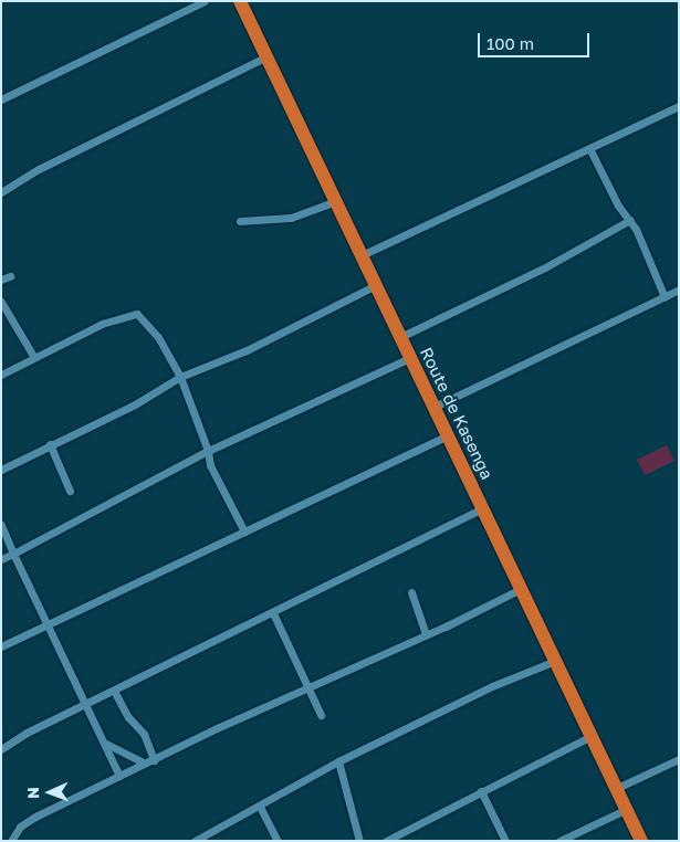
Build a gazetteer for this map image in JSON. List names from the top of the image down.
{
  "streets": {
    "highway": ["Route de Kasenga"]
  },
  "scale_bar": "100 m",
  "north": "left"
}
